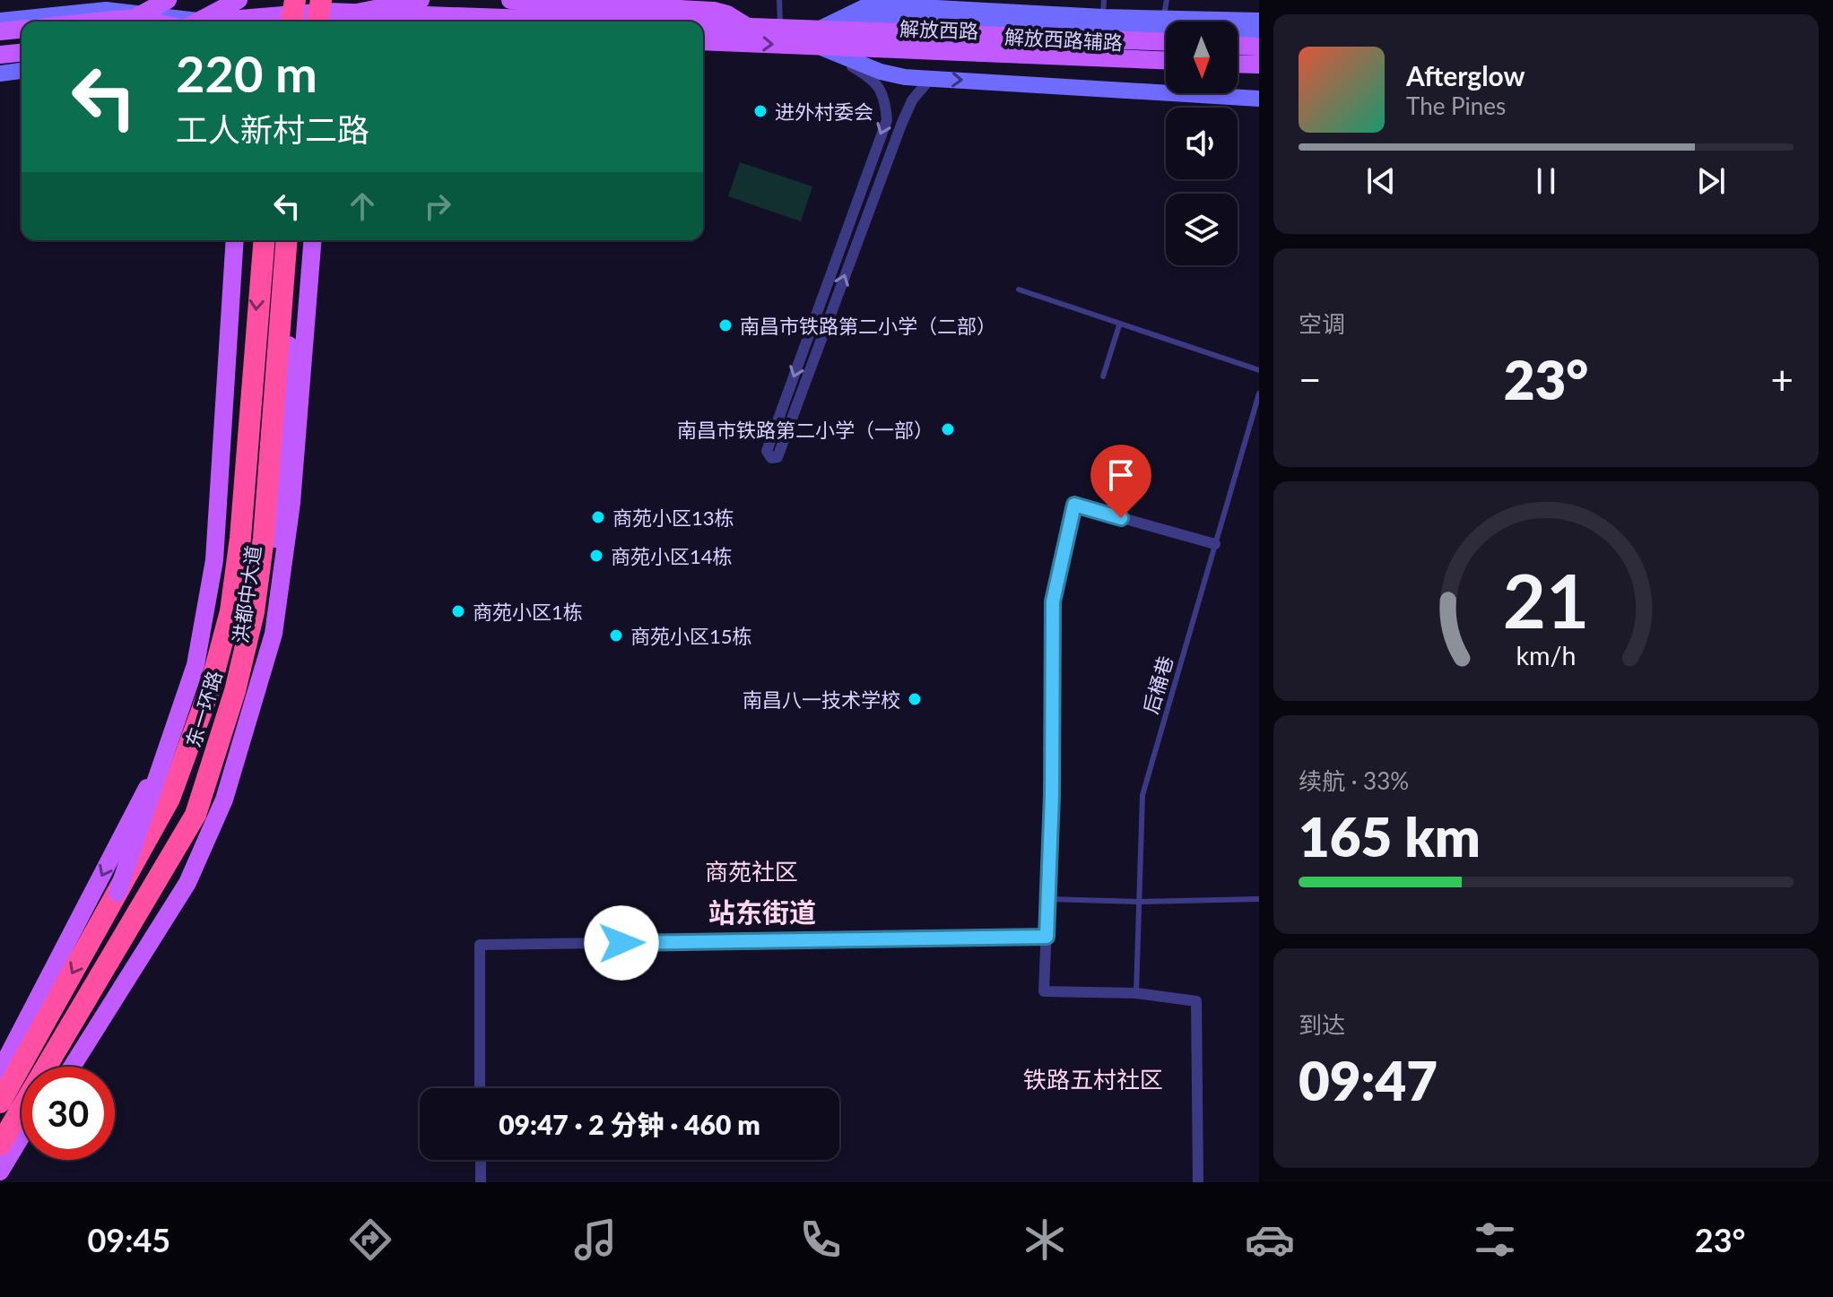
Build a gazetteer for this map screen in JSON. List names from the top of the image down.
{
  "streets": {
    "highway": ["东一环路"],
    "main road": ["解放西路", "解放西路辅路", "洪都中大道"],
    "lane": ["后桶巷"]
  },
  "crossings": [
    ["解放西路", "解放西路辅路"]
  ],
  "districts": ["商苑社区", "站东街道", "铁路五村社区"],
  "places": [
    "进外村委会",
    "南昌市铁路第二小学（二部）",
    "南昌市铁路第二小学（一部）",
    "商苑小区13栋",
    "商苑小区14栋",
    "商苑小区1栋",
    "商苑小区15栋",
    "南昌八一技术学校"
  ],
  "north": "bottom",
  "page": {
    "turn": ["220 m", "工人新村二路"],
    "song": ["Afterglow", "The Pines"],
    "tile": [
      "空调",
      ["续航 · 33%", "165 km"],
      ["到达", "09:47"]
    ],
    "heat": ["−", "23°", "+"],
    "limit": "30",
    "trip": "09:47 · 2 分钟 · 460 m",
    "tabs": ["09:45", "23°"],
    "gauge": ["21", "km/h"]
  }
}
